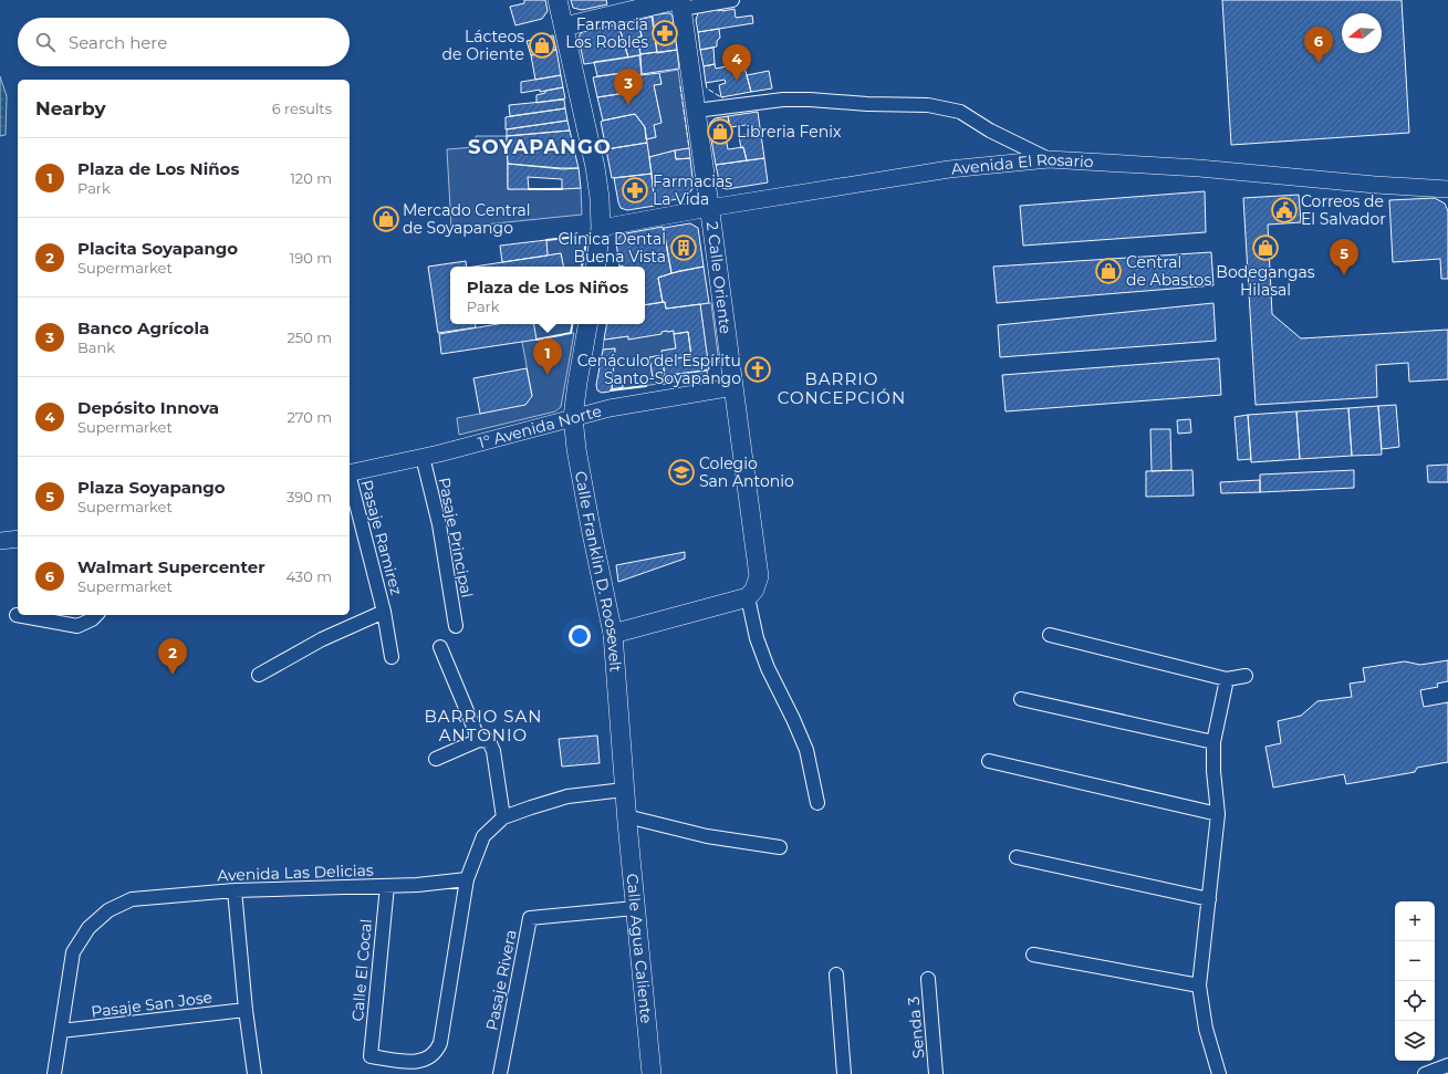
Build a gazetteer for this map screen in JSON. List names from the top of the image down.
{
  "streets": {
    "main road": ["2 Calle Oriente", "Calle Franklin D. Roosevelt", "Calle Agua Caliente"],
    "street": [
      "Avenida El Rosario",
      "1° Avenida Norte",
      "Pasaje Ramirez",
      "Pasaje Principal",
      "Avenida Las Delicias",
      "Calle El Cocal",
      "Pasaje Rivera",
      "Pasaje San Jose",
      "Senda 3"
    ]
  },
  "crossings": [
    ["Avenida El Rosario", "2 Calle Oriente"],
    ["2 Calle Oriente", "1° Avenida Norte"],
    ["1° Avenida Norte", "Pasaje Principal"],
    ["1° Avenida Norte", "Calle Franklin D. Roosevelt"],
    ["Calle Franklin D. Roosevelt", "Calle Agua Caliente"],
    ["Avenida Las Delicias", "Calle El Cocal"],
    ["Avenida Las Delicias", "Pasaje San Jose"],
    ["Calle Agua Caliente", "Pasaje Rivera"]
  ],
  "districts": ["SOYAPANGO", "BARRIO CONCEPCIÓN", "BARRIO SAN ANTONIO"],
  "places": {
    "pharmacy": ["Farmacia Los Robles", "Farmacias La Vida"],
    "shop": [
      "Lácteos de Oriente",
      "Libreria Fenix",
      "Mercado Central de Soyapango",
      "Bodegangas Hilasal",
      "Central de Abastos"
    ],
    "public building": ["Correos de El Salvador"],
    "building": ["Clínica Dental Buena Vista"],
    "church": ["Cenáculo del Espíritu Santo-Soyapango"],
    "school or university": ["Colegio San Antonio"]
  },
  "north": "left",
  "page": {
    "search": "Search here",
    "pins": [
      "6",
      "4",
      "3",
      "5",
      "1",
      "2"
    ],
    "heading": ["Nearby", "6 results"],
    "list": [
      {
        "mark": "1",
        "name": "Plaza de Los Niños",
        "note": "Park",
        "value": "120 m"
      },
      {
        "mark": "2",
        "name": "Placita Soyapango",
        "note": "Supermarket",
        "value": "190 m"
      },
      {
        "mark": "3",
        "name": "Banco Agrícola",
        "note": "Bank",
        "value": "250 m"
      },
      {
        "mark": "4",
        "name": "Depósito Innova",
        "note": "Supermarket",
        "value": "270 m"
      },
      {
        "mark": "5",
        "name": "Plaza Soyapango",
        "note": "Supermarket",
        "value": "390 m"
      },
      {
        "mark": "6",
        "name": "Walmart Supercenter",
        "note": "Supermarket",
        "value": "430 m"
      }
    ],
    "popup": ["Plaza de Los Niños", "Park"],
    "map_buttons": ["+", "−"]
  }
}
